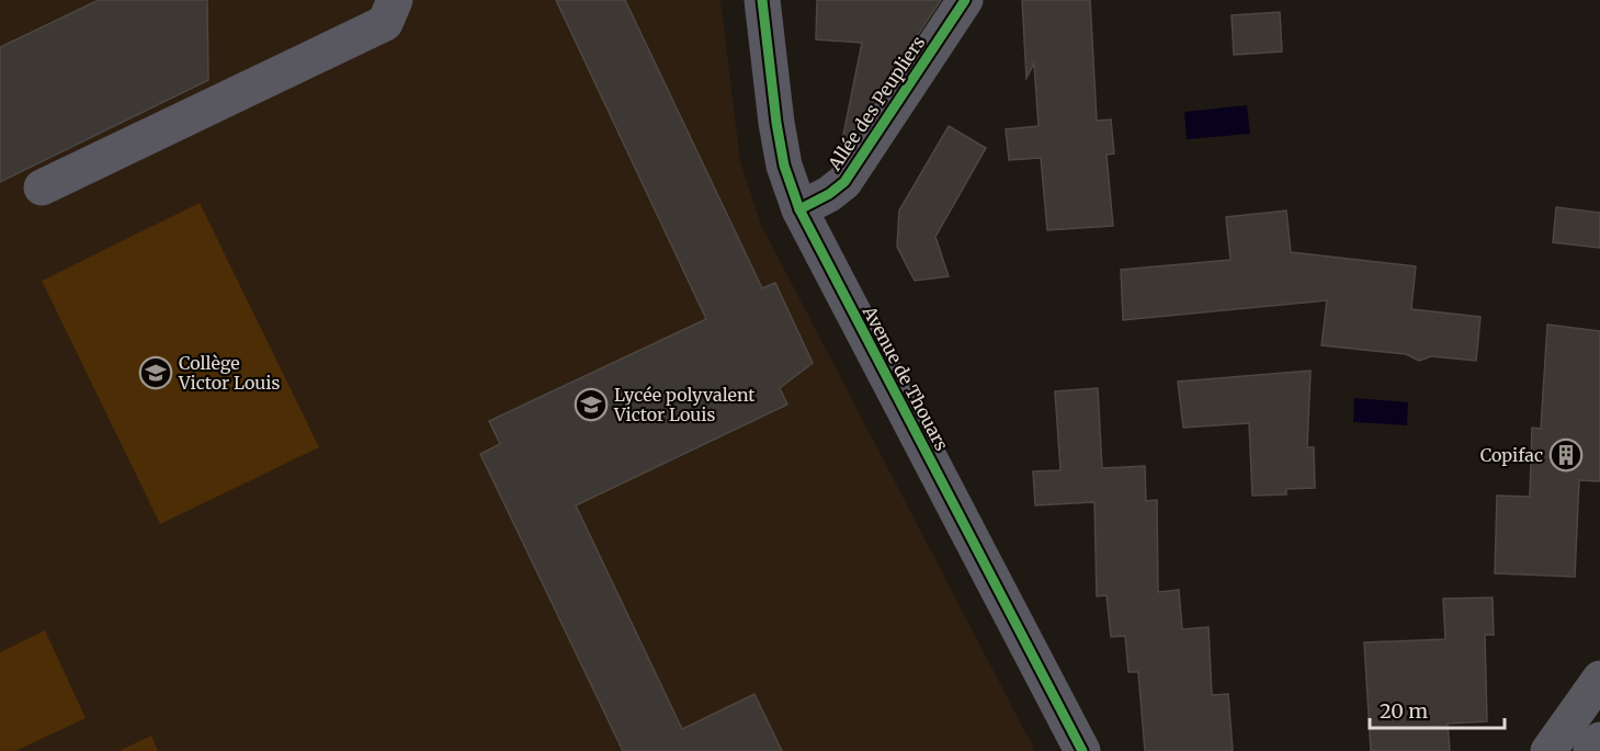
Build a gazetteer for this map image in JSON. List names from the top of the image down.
{
  "streets": {
    "street": ["Allée des Peupliers", "Avenue de Thouars"]
  },
  "crossings": [
    ["Allée des Peupliers", "Avenue de Thouars"]
  ],
  "places": {
    "school or university": ["Collège Victor Louis", "Lycée polyvalent Victor Louis"],
    "building": ["Copifac"]
  },
  "scale_bar": "20 m"
}
